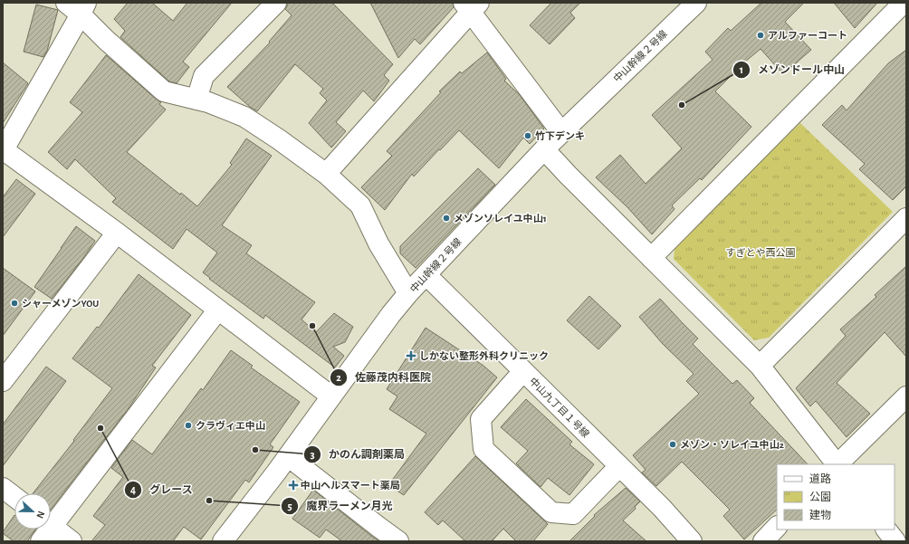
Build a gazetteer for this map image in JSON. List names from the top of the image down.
{
  "streets": {
    "street": ["中山幹線２号線", "中山九丁目１号線"]
  },
  "crossings": [
    ["中山幹線２号線", "中山九丁目１号線"]
  ],
  "parks": ["すぎとや西公園"],
  "places": {
    "other": [
      "アルファーコート",
      "メゾンドール中山",
      "竹下デンキ",
      "メゾンソレイユ中山1",
      "シャーメゾンYOU",
      "佐藤茂内科医院",
      "クラヴィエ中山",
      "グレース",
      "メゾン・ソレイユ中山2",
      "かのん調剤薬局",
      "魔界ラーメン月光"
    ],
    "health": ["しかない整形外科クリニック", "中山ヘルスマート薬局"]
  },
  "legend": ["道路", "公園", "建物"],
  "north": "right"
}
